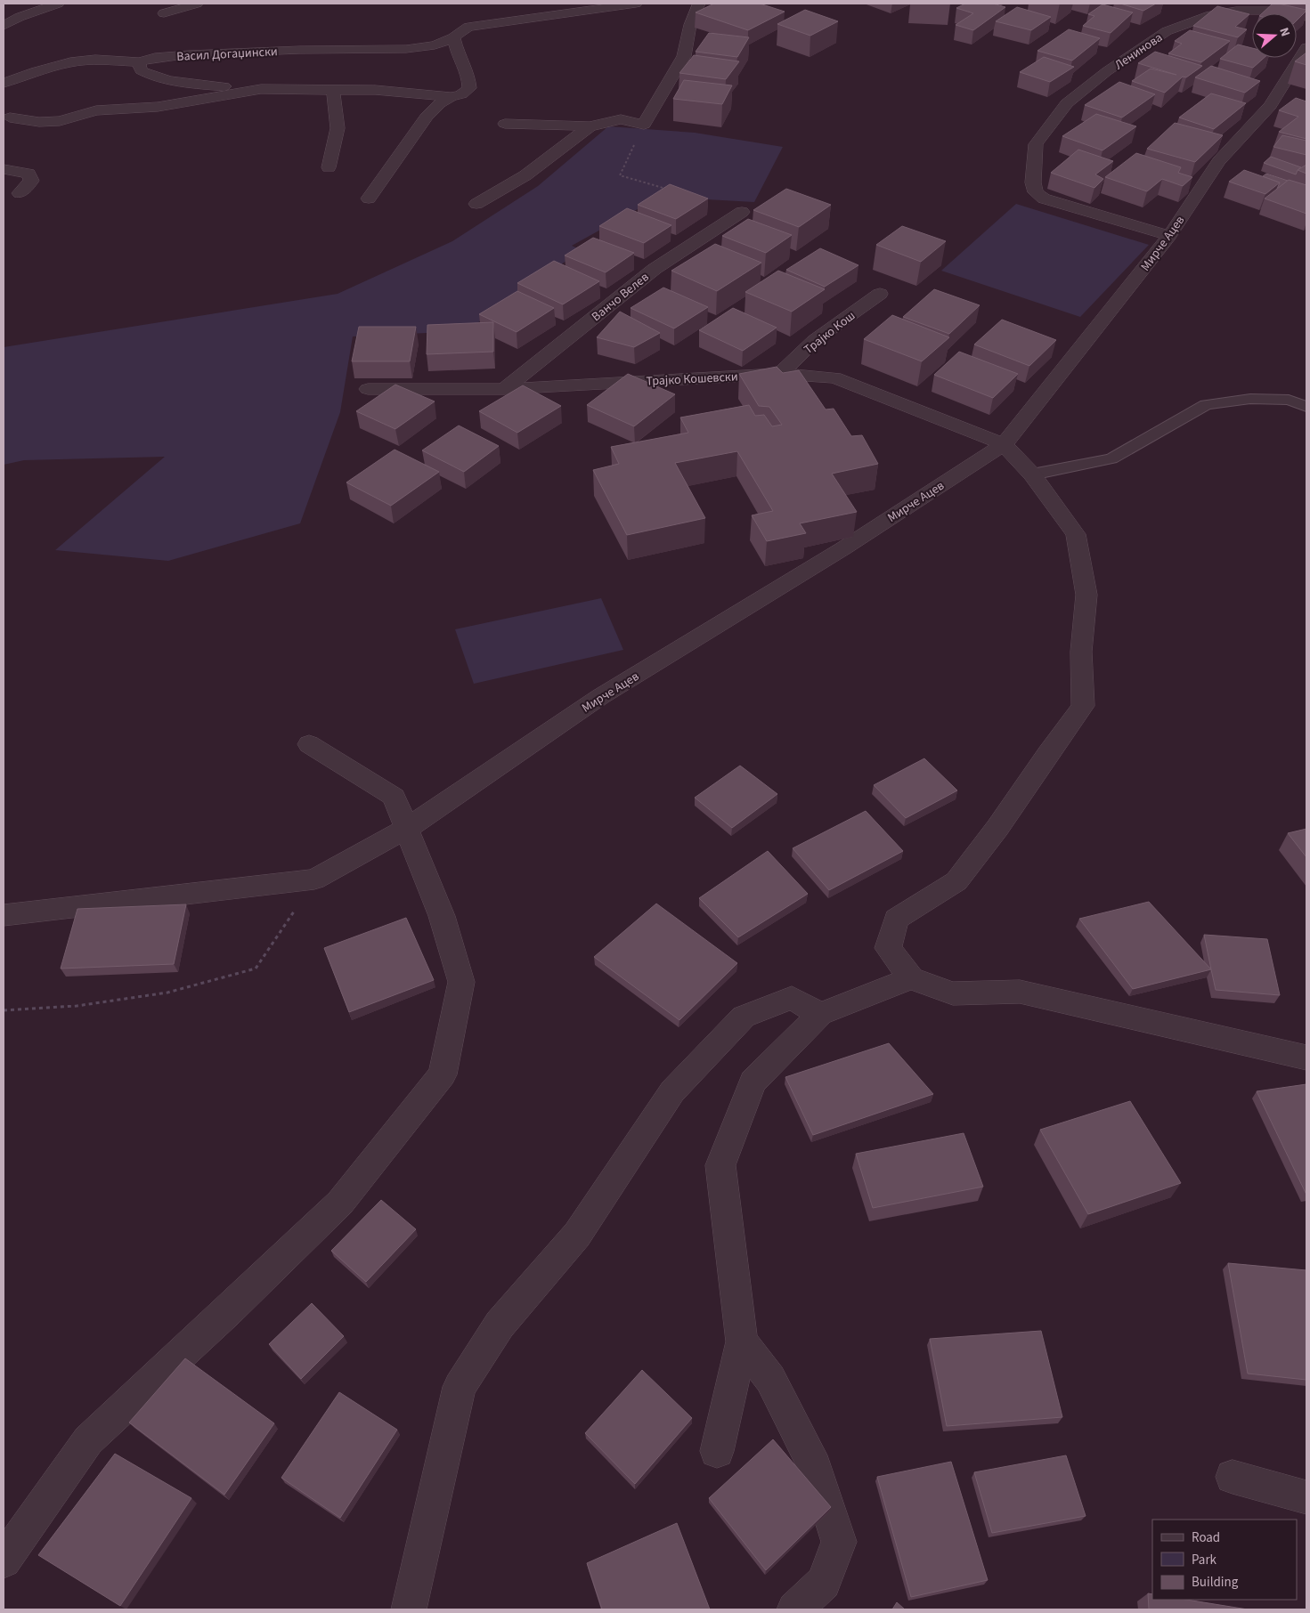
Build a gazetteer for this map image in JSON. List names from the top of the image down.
{
  "streets": {
    "street": [
      "Ленинова",
      "Васил Догаџински",
      "Мирче Ацев",
      "Ванчо Велев",
      "Трајко Кош",
      "Трајко Кошевски"
    ]
  },
  "crossings": [
    ["Ленинова", "Мирче Ацев"],
    ["Мирче Ацев", "Трајко Кошевски"],
    ["Ванчо Велев", "Трајко Кошевски"],
    ["Трајко Кош", "Трајко Кошевски"]
  ],
  "legend": ["Road", "Park", "Building"],
  "north": "right"
}
